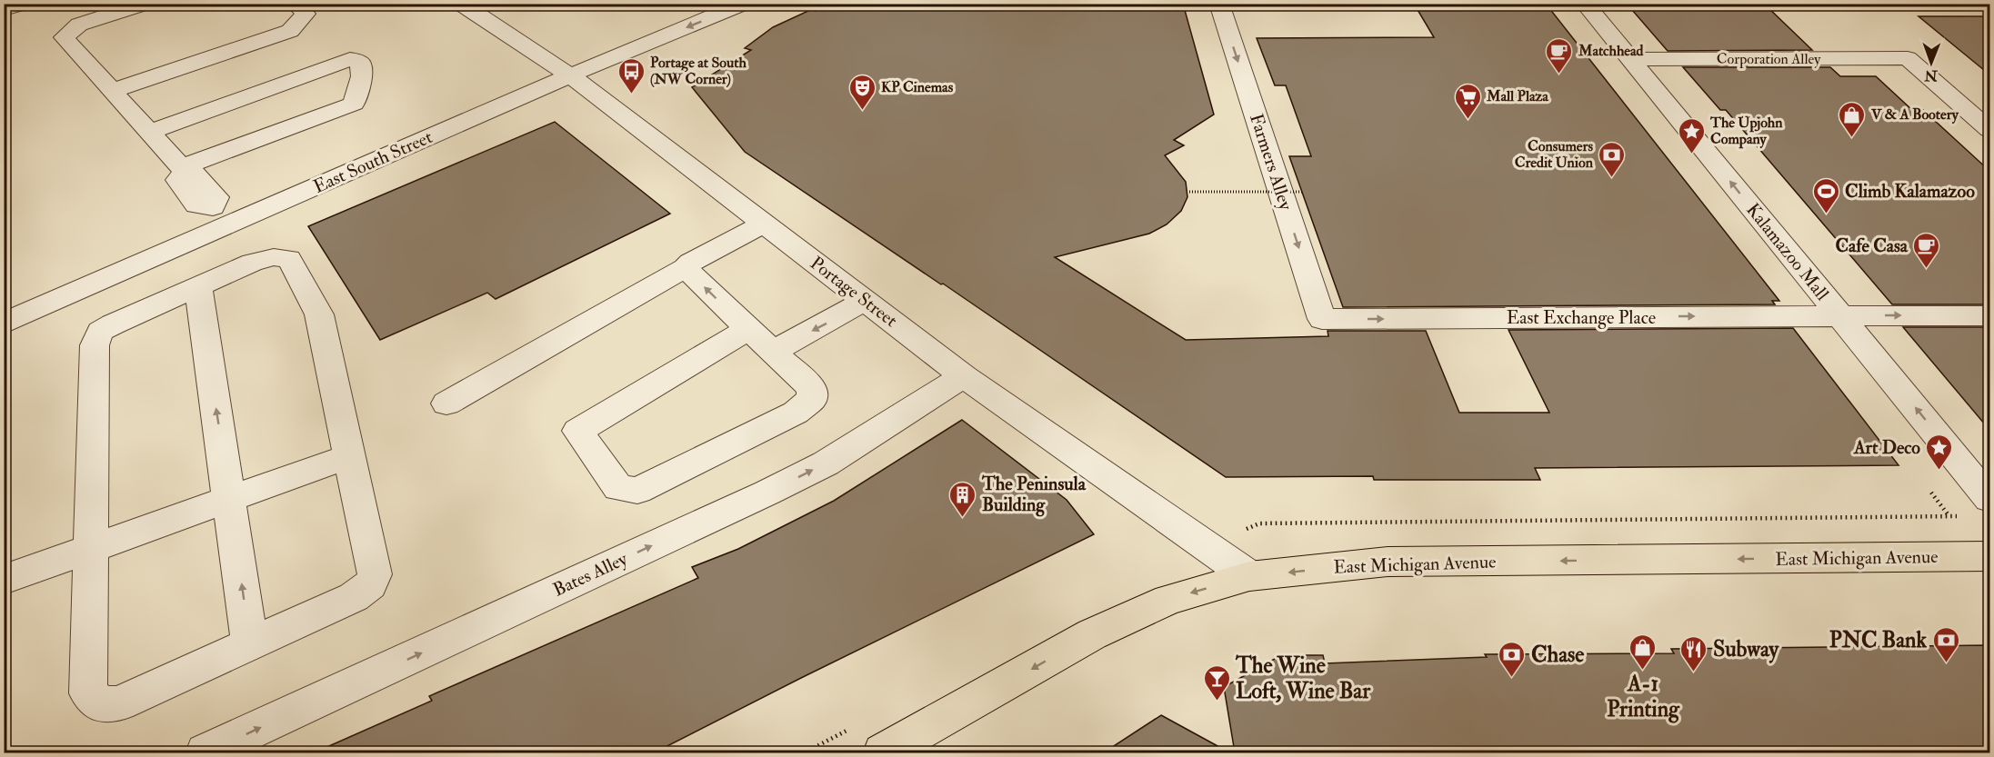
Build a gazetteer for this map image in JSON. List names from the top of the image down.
{
  "streets": {
    "main road": ["East Michigan Avenue"],
    "street": [
      "Corporation Alley",
      "East South Street",
      "Farmers Alley",
      "Kalamazoo Mall",
      "Portage Street",
      "East Exchange Place",
      "Bates Alley"
    ]
  },
  "crossings": [
    ["Corporation Alley", "Kalamazoo Mall"],
    ["East South Street", "Portage Street"],
    ["Farmers Alley", "East Exchange Place"],
    ["Kalamazoo Mall", "East Exchange Place"],
    ["Portage Street", "East Michigan Avenue"],
    ["Portage Street", "Bates Alley"]
  ],
  "one_way": [
    "Farmers Alley",
    "Kalamazoo Mall",
    "East Exchange Place",
    "East Michigan Avenue"
  ],
  "places": {
    "cafe": ["Matchhead", "Cafe Casa"],
    "bus stop": ["Portage at South (NW Corner)"],
    "theatre": ["KP Cinemas"],
    "supermarket": ["Mall Plaza"],
    "shop": ["V & A Bootery", "A-1 Printing"],
    "place": ["The Upjohn Company", "Art Deco"],
    "bank": ["Consumers Credit Union", "PNC Bank", "Chase"],
    "sports": ["Climb Kalamazoo"],
    "building": ["The Peninsula Building"],
    "restaurant": ["Subway"],
    "bar": ["The Wine Loft, Wine Bar"]
  },
  "north": "bottom"
}
